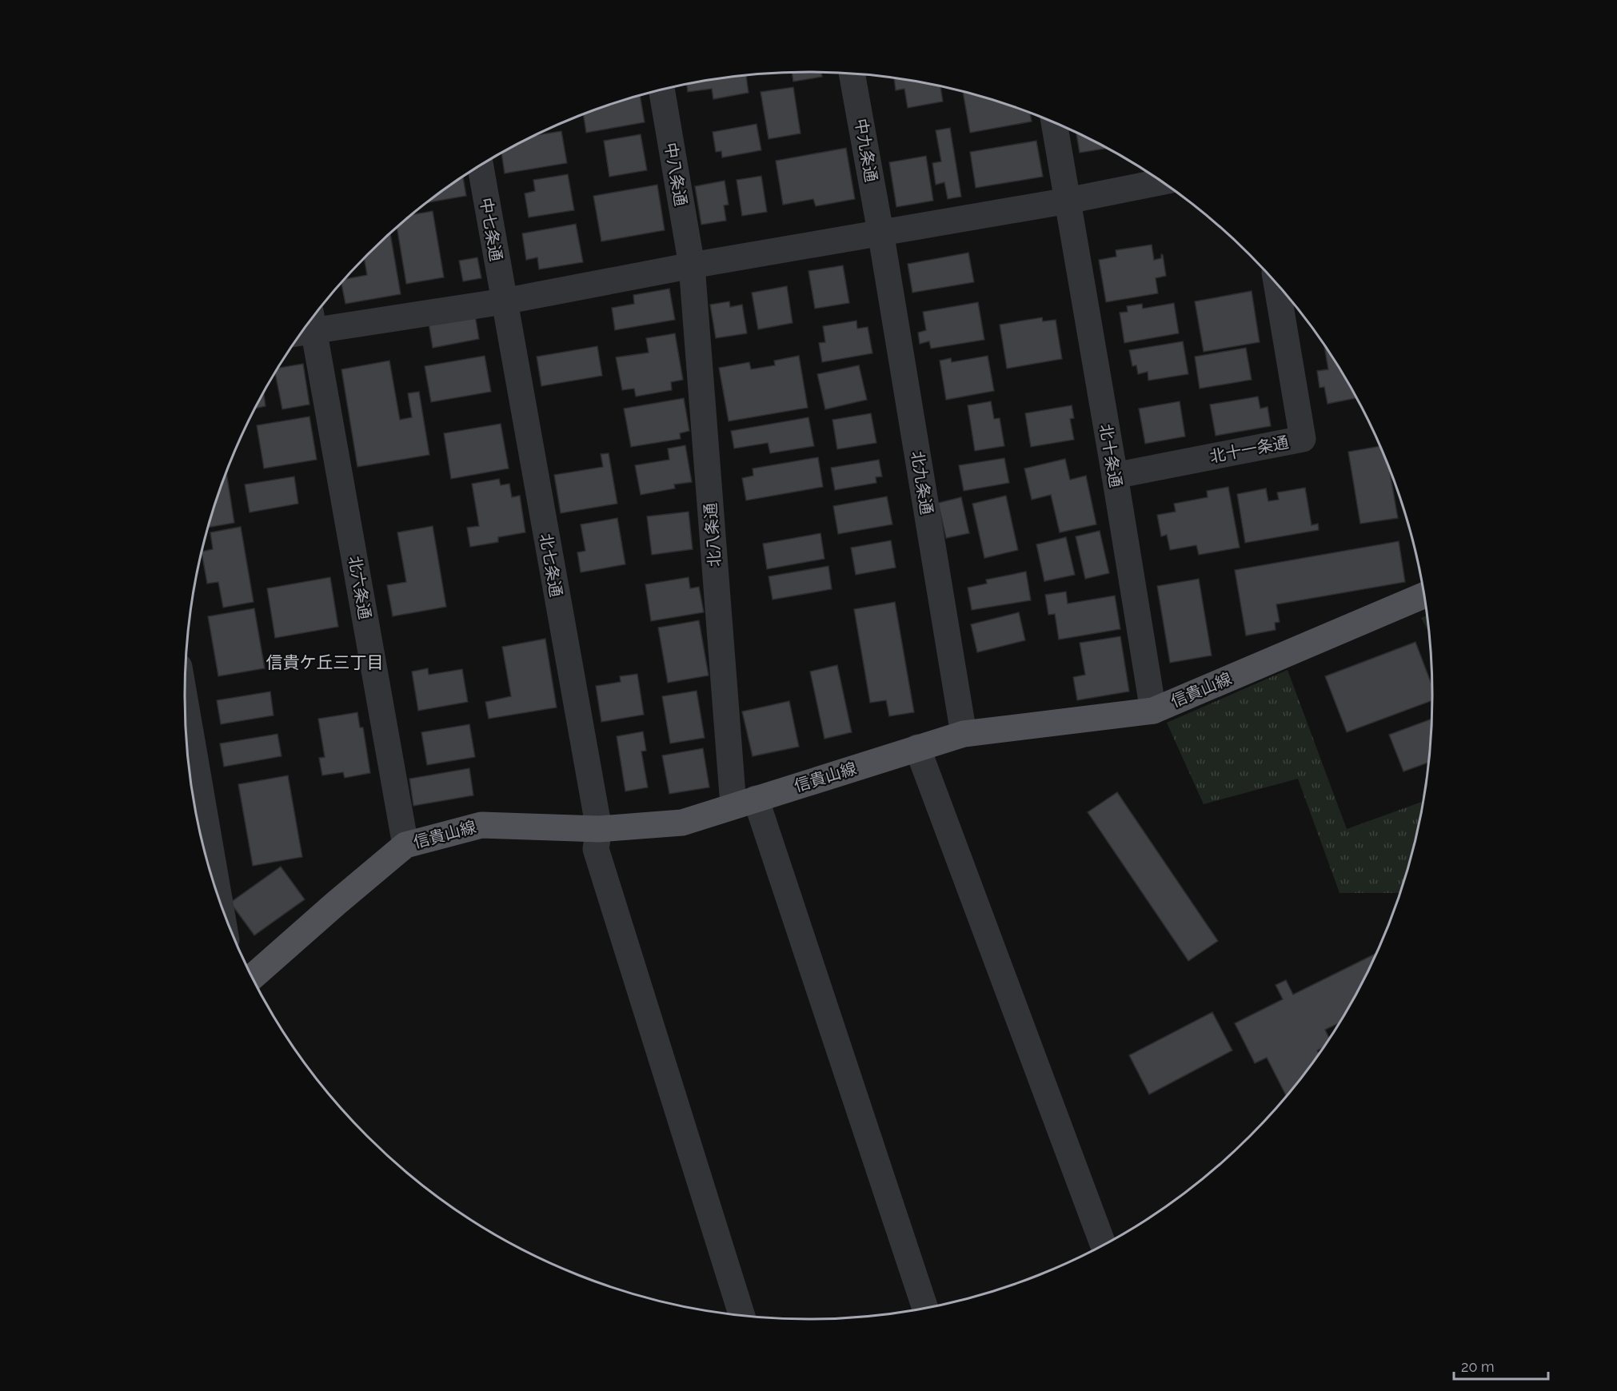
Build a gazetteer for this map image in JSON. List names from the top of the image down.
{
  "streets": {
    "main road": ["信貴山線"],
    "street": [
      "中九条通",
      "中八条通",
      "中七条通",
      "北十一条通",
      "北十条通",
      "北九条通",
      "北八条通",
      "北七条通",
      "北六条通"
    ]
  },
  "crossings": [
    ["中九条通", "北九条通"],
    ["中八条通", "北八条通"],
    ["中七条通", "北七条通"],
    ["北十一条通", "北十条通"],
    ["北十条通", "信貴山線"],
    ["北九条通", "信貴山線"],
    ["北八条通", "信貴山線"],
    ["北七条通", "信貴山線"],
    ["北六条通", "信貴山線"]
  ],
  "districts": ["信貴ケ丘三丁目"],
  "scale_bar": "20 m"
}
